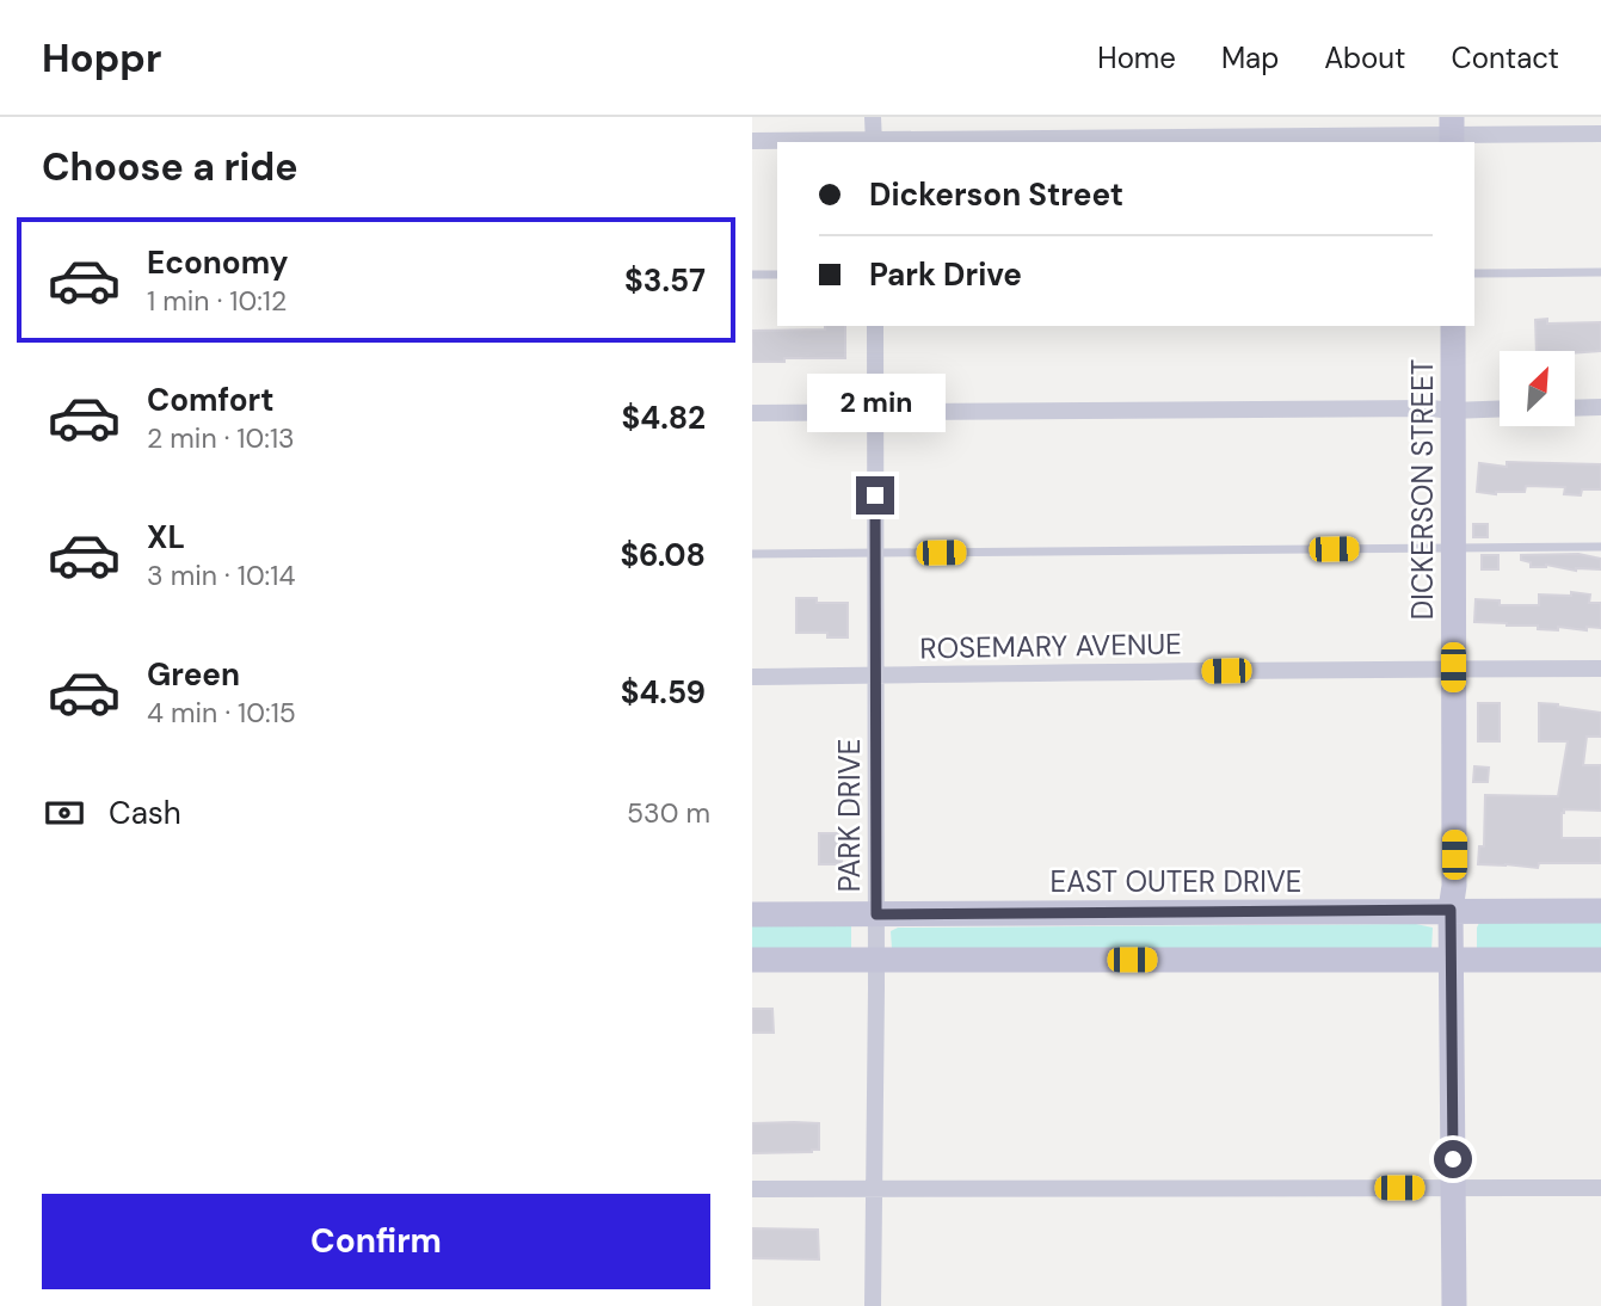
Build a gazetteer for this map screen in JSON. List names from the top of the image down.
{
  "streets": {
    "street": [
      "DICKERSON STREET",
      "ROSEMARY AVENUE",
      "PARK DRIVE",
      "EAST OUTER DRIVE"
    ]
  },
  "crossings": [
    ["DICKERSON STREET", "ROSEMARY AVENUE"],
    ["DICKERSON STREET", "EAST OUTER DRIVE"],
    ["ROSEMARY AVENUE", "PARK DRIVE"],
    ["PARK DRIVE", "EAST OUTER DRIVE"]
  ],
  "north": "top right",
  "page": {
    "header": "Hoppr",
    "nav": [
      "Home",
      "Map",
      "About",
      "Contact"
    ],
    "heading": "Choose a ride",
    "banner": ["Dickerson Street", "Park Drive"],
    "list": [
      {
        "name": "Economy",
        "note": "1 min · 10:12",
        "value": "$3.57"
      },
      {
        "name": "Comfort",
        "note": "2 min · 10:13",
        "value": "$4.82"
      },
      {
        "name": "XL",
        "note": "3 min · 10:14",
        "value": "$6.08"
      },
      {
        "name": "Green",
        "note": "4 min · 10:15",
        "value": "$4.59"
      }
    ],
    "bubble": "2 min",
    "pay": ["Cash", "530 m"],
    "buttons": "Confirm"
  }
}
